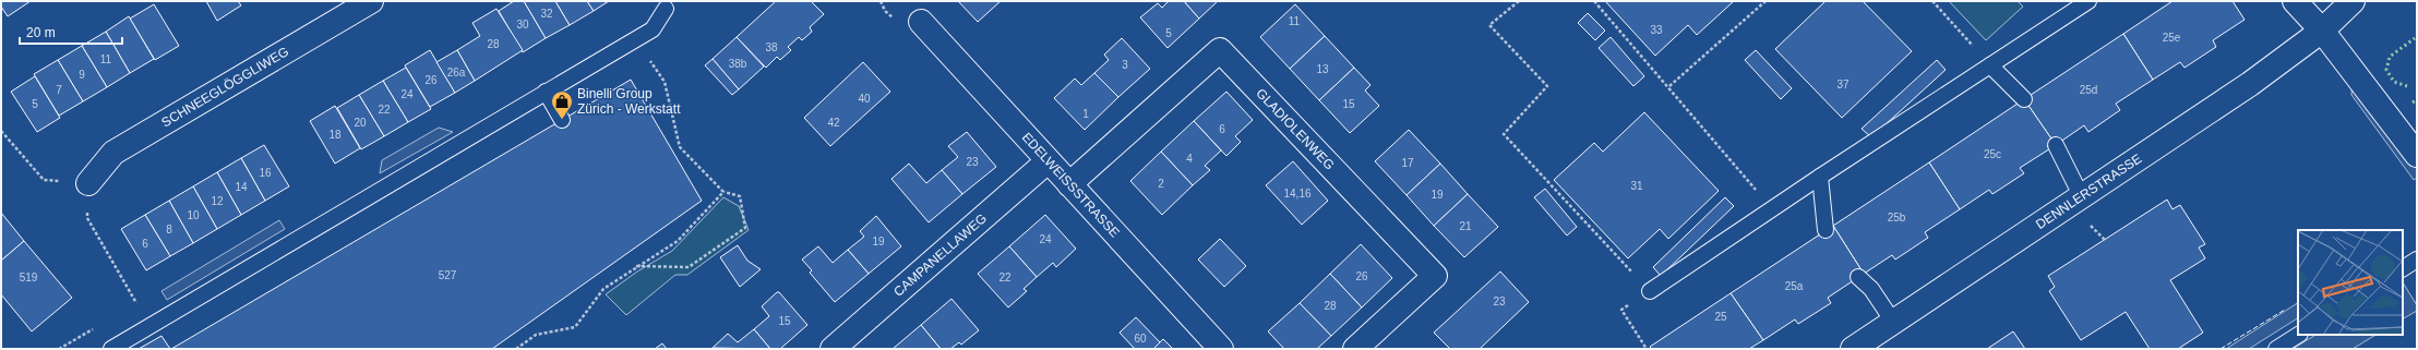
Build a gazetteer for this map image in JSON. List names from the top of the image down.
{
  "streets": {
    "street": [
      "SCHNEEGLÖGGLIWEG",
      "GLADIOLENWEG",
      "EDELWEISSSTRASSE",
      "DENNLERSTRASSE",
      "CAMPANELLAWEG"
    ]
  },
  "crossings": [
    ["GLADIOLENWEG", "EDELWEISSSTRASSE"],
    ["EDELWEISSSTRASSE", "CAMPANELLAWEG"]
  ],
  "places": {
    "shop": ["Binelli Group Zürich - Werkstatt"]
  },
  "house_numbers": [
    "32",
    "11",
    "30",
    "33",
    "5",
    "25e",
    "28",
    "38",
    "11",
    "38b",
    "3",
    "13",
    "26a",
    "9",
    "26",
    "37",
    "7",
    "25d",
    "24",
    "40",
    "5",
    "15",
    "22",
    "1",
    "20",
    "42",
    "6",
    "18",
    "25c",
    "4",
    "23",
    "17",
    "16",
    "2",
    "31",
    "14",
    "14,16",
    "19",
    "12",
    "10",
    "25b",
    "21",
    "8",
    "24",
    "19",
    "6",
    "527",
    "26",
    "519",
    "22",
    "25a",
    "23",
    "28",
    "25",
    "15",
    "60"
  ],
  "scale_bar": "20 m"
}
